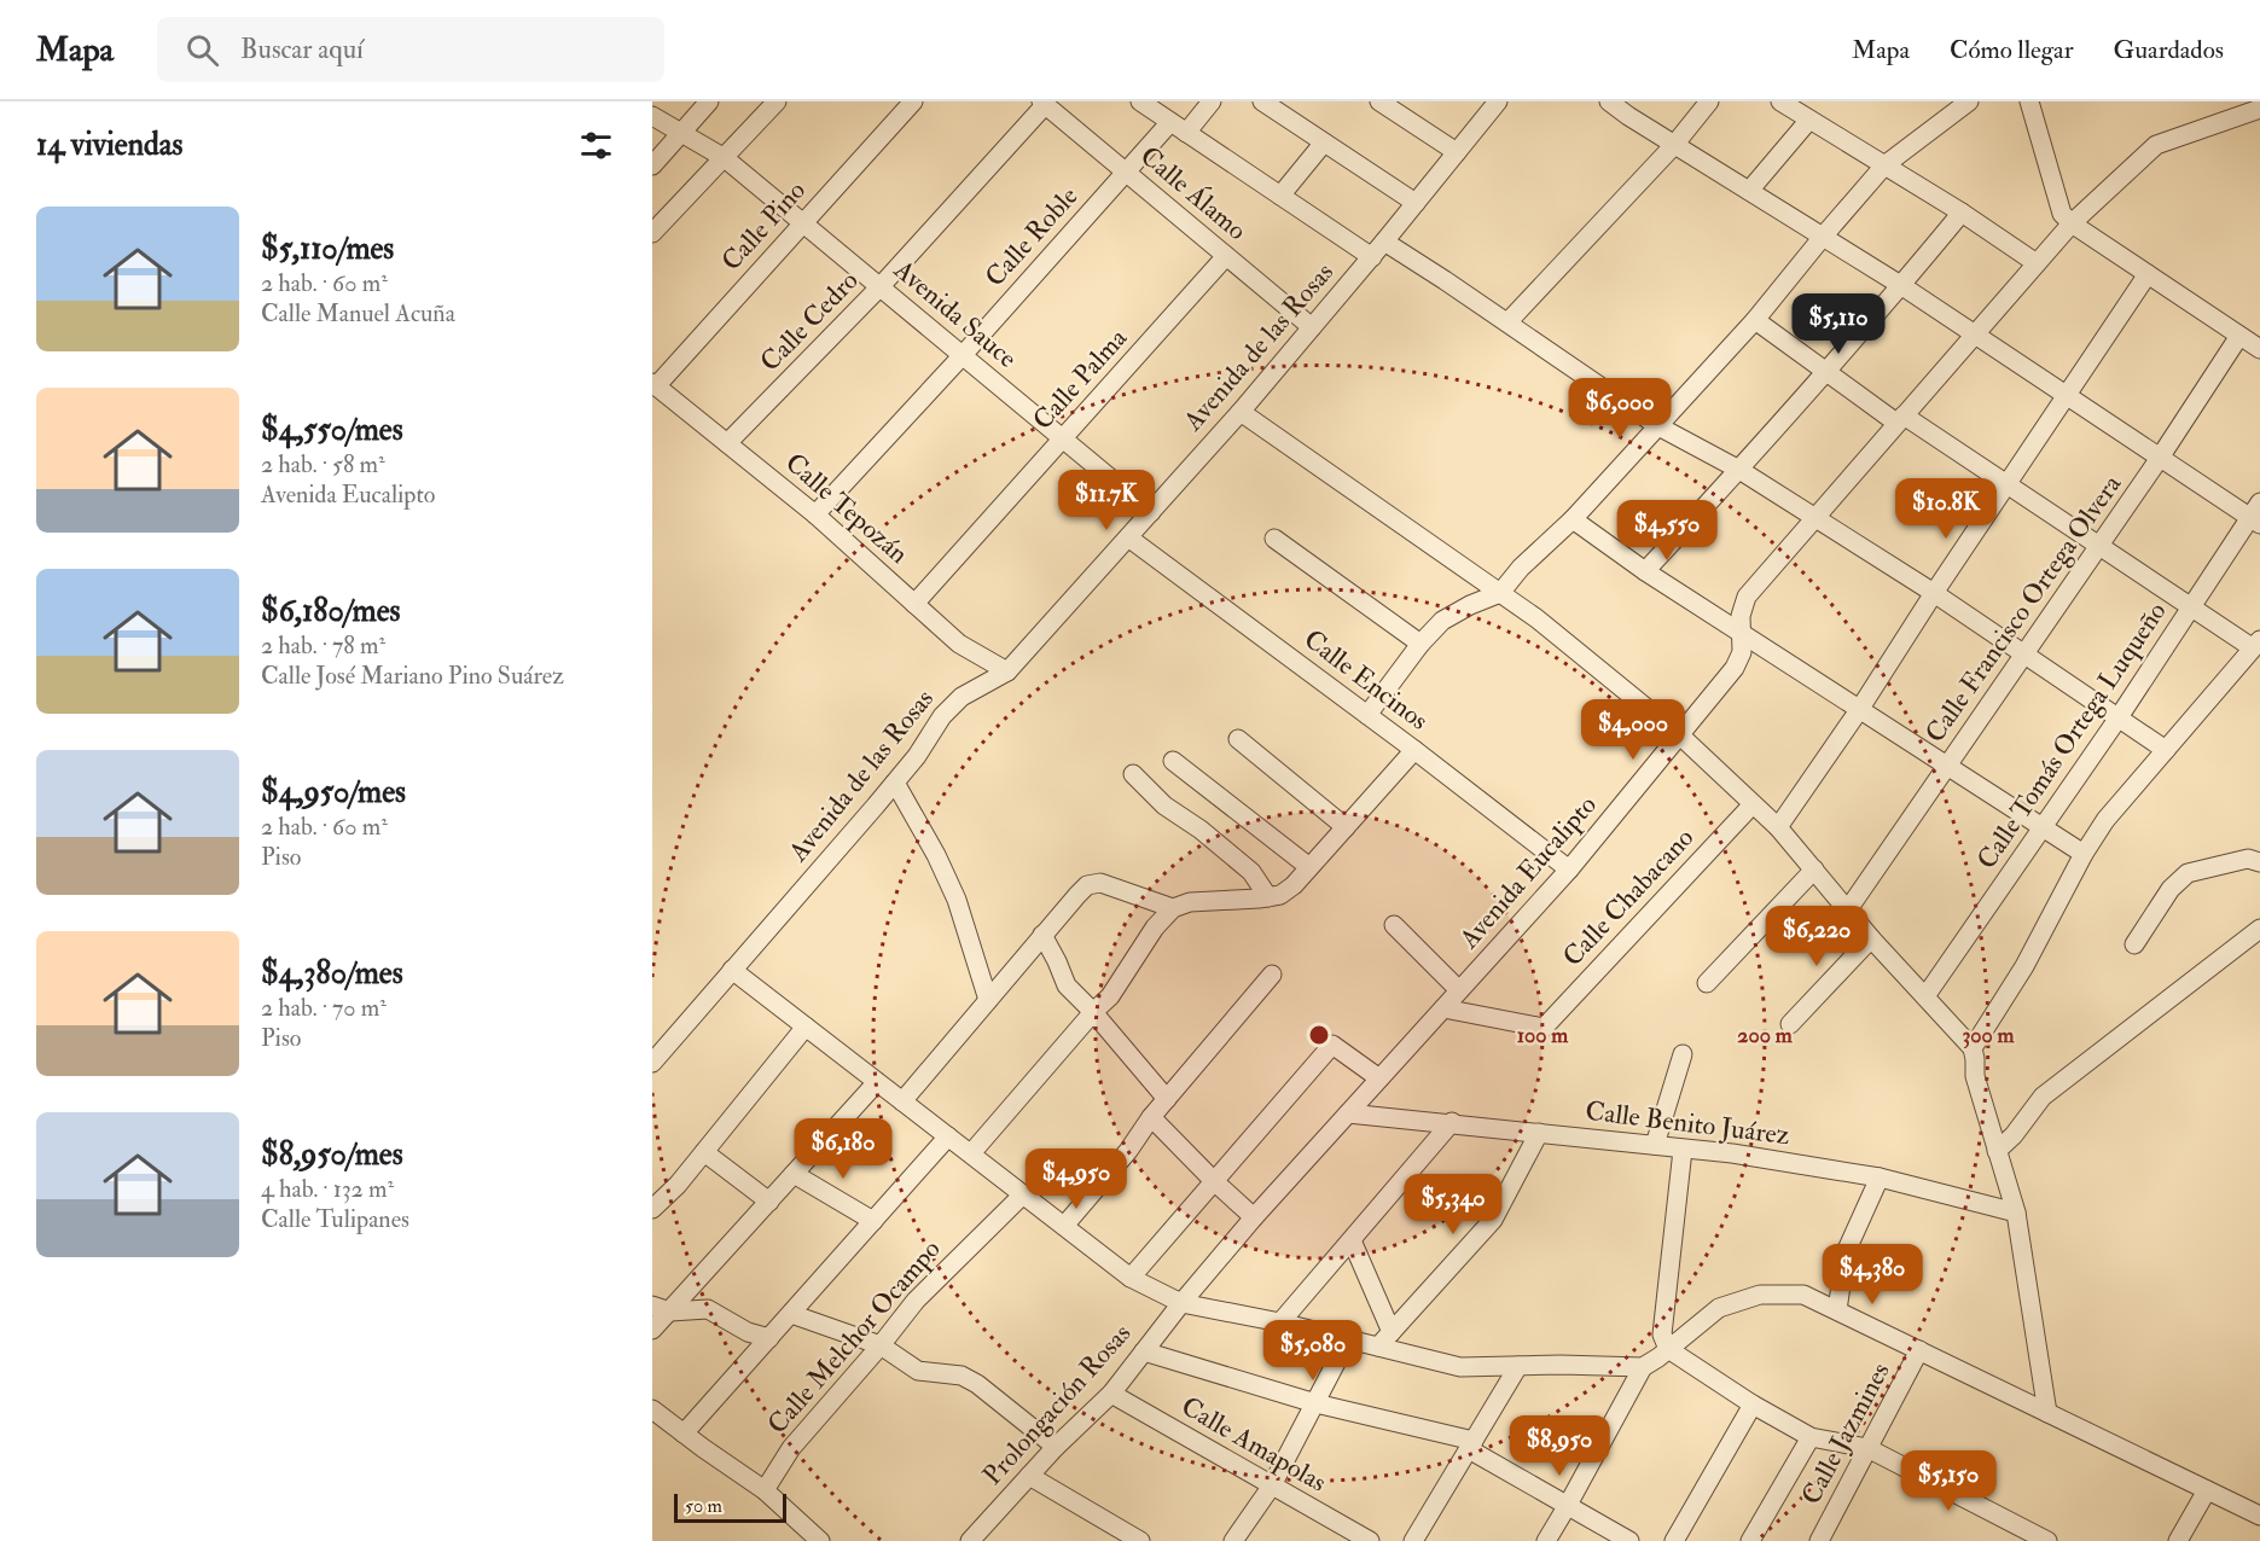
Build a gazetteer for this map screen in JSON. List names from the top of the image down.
{
  "streets": {
    "street": [
      "Calle Álamo",
      "Calle Pino",
      "Calle Roble",
      "Avenida Sauce",
      "Calle Cedro",
      "Avenida de las Rosas",
      "Calle Palma",
      "Calle Tepozán",
      "Calle Francisco Ortega Olvera",
      "Calle Encinos",
      "Calle Tomás Ortega Luqueño",
      "Avenida Eucalipto",
      "Calle Chabacano",
      "Calle Benito Juárez",
      "Calle Melchor Ocampo",
      "Prolongación Rosas",
      "Calle Jazmines",
      "Calle Amapolas"
    ]
  },
  "crossings": [
    ["Calle Álamo", "Calle Roble"],
    ["Calle Álamo", "Calle Cedro"],
    ["Calle Álamo", "Avenida de las Rosas"],
    ["Calle Álamo", "Calle Palma"],
    ["Calle Pino", "Avenida Sauce"],
    ["Calle Pino", "Calle Tepozán"],
    ["Calle Roble", "Avenida Sauce"],
    ["Calle Roble", "Calle Tepozán"],
    ["Avenida Sauce", "Calle Cedro"],
    ["Avenida Sauce", "Avenida de las Rosas"],
    ["Avenida Sauce", "Calle Palma"],
    ["Calle Cedro", "Calle Tepozán"],
    ["Avenida de las Rosas", "Calle Tepozán"],
    ["Avenida de las Rosas", "Calle Encinos"],
    ["Calle Palma", "Calle Tepozán"],
    ["Calle Encinos", "Avenida Eucalipto"],
    ["Avenida Eucalipto", "Calle Chabacano"],
    ["Avenida Eucalipto", "Calle Benito Juárez"],
    ["Avenida Eucalipto", "Prolongación Rosas"],
    ["Prolongación Rosas", "Calle Amapolas"]
  ],
  "scale_bar": "50 m",
  "page": {
    "header": "Mapa",
    "search": "Buscar aquí",
    "nav": ["Mapa", "Cómo llegar", "Guardados"],
    "heading": "14 viviendas",
    "list": [
      {
        "name": "$5,110/mes",
        "note": "2 hab. · 60 m² · Calle Manuel Acuña"
      },
      {
        "name": "$4,550/mes",
        "note": "2 hab. · 58 m² · Avenida Eucalipto"
      },
      {
        "name": "$6,180/mes",
        "note": "2 hab. · 78 m² · Calle José Mariano Pino Suárez"
      },
      {
        "name": "$4,950/mes",
        "note": "2 hab. · 60 m² · Piso"
      },
      {
        "name": "$4,380/mes",
        "note": "2 hab. · 70 m² · Piso"
      },
      {
        "name": "$8,950/mes",
        "note": "4 hab. · 132 m² · Calle Tulipanes"
      }
    ],
    "price": [
      "$5,110",
      "$6,000",
      "$11.7K",
      "$10.8K",
      "$4,550",
      "$4,000",
      "$6,220",
      "$6,180",
      "$4,950",
      "$5,340",
      "$4,380",
      "$5,080",
      "$8,950",
      "$5,150"
    ],
    "scale": "50 m"
  },
  "rings": ["100 m", "200 m", "300 m"]
}
